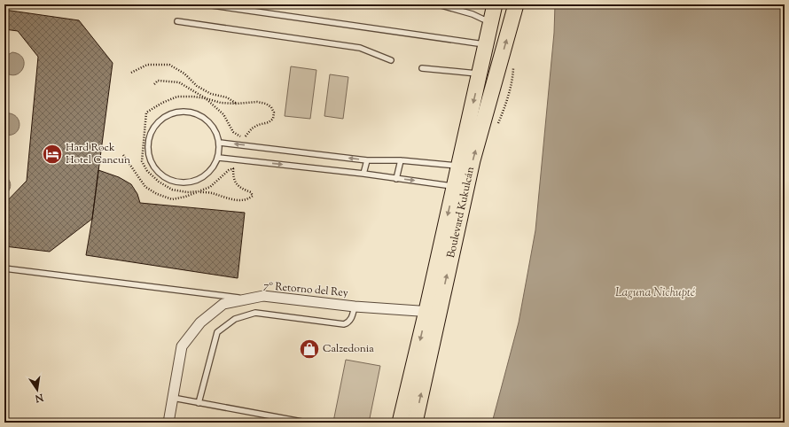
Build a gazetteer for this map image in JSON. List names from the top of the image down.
{
  "streets": {
    "main road": ["Boulevard Kukulcán"],
    "street": ["7º Retorno del Rey"]
  },
  "crossings": [
    ["Boulevard Kukulcán", "7º Retorno del Rey"]
  ],
  "water": ["Laguna Nichupté"],
  "places": {
    "hotel": ["Hard Rock Hotel Cancun"],
    "shop": ["Calzedonia"]
  },
  "north": "bottom"
}
